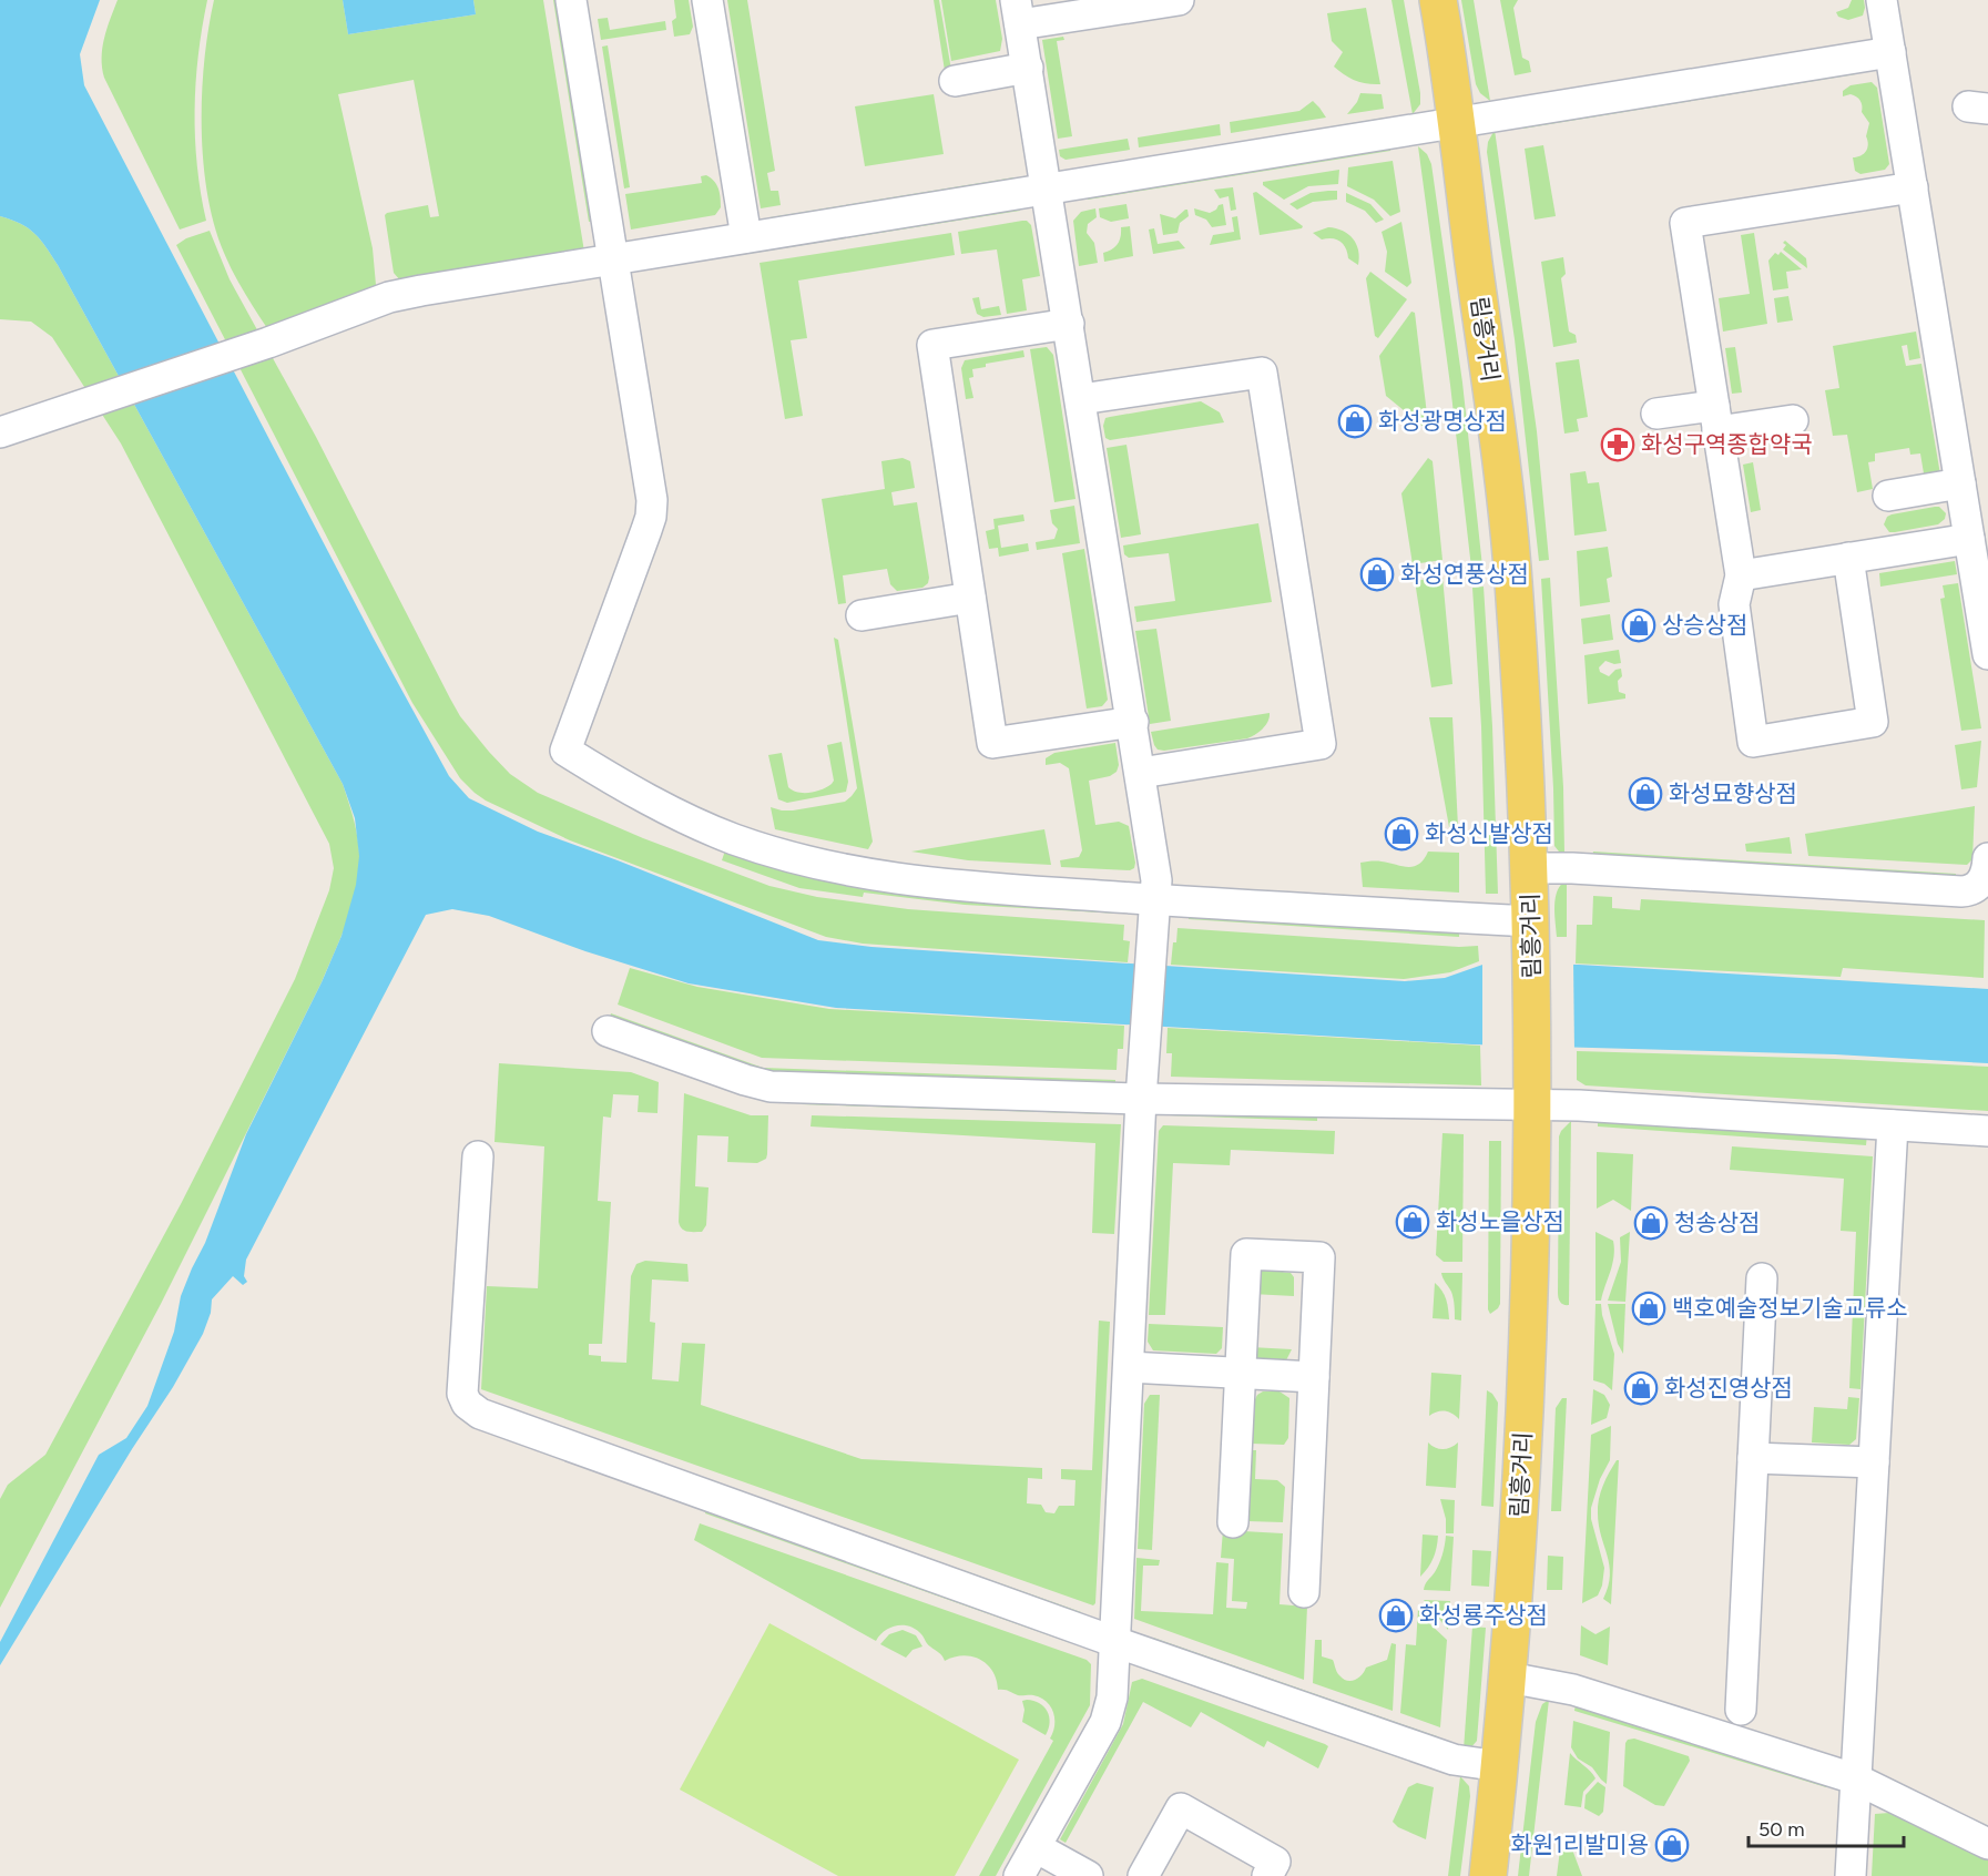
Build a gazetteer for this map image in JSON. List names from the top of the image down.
{
  "streets": {
    "main road": ["림흥거리"]
  },
  "places": {
    "shop": [
      "화성광명상점",
      "화성연풍상점",
      "상승상점",
      "화성묘향상점",
      "화성신발상점",
      "화성노을상점",
      "청송상점",
      "백호예술정보기술교류소",
      "화성진영상점",
      "화성룡주상점",
      "화원1리발미용"
    ],
    "pharmacy": ["화성구역종합약국"]
  },
  "scale_bar": "50 m"
}
